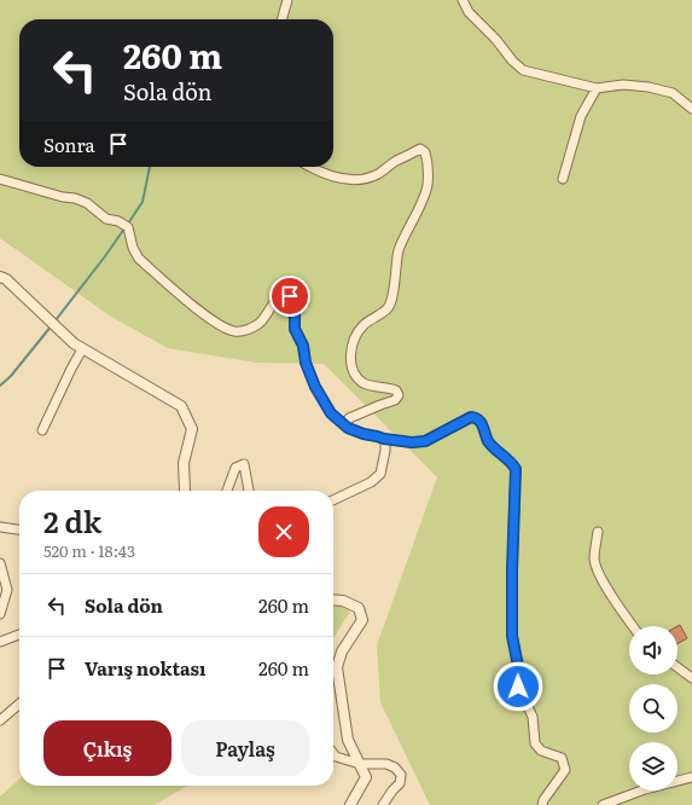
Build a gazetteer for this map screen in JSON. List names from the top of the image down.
{
  "page": {
    "turn": ["260 m", "Sola dön"],
    "then": "Sonra",
    "heading": ["2 dk", "520 m · 18:43"],
    "list": [
      {
        "name": "Sola dön",
        "value": "260 m"
      },
      {
        "name": "Varış noktası",
        "value": "260 m"
      }
    ],
    "buttons": ["Çıkış", "Paylaş"]
  }
}
